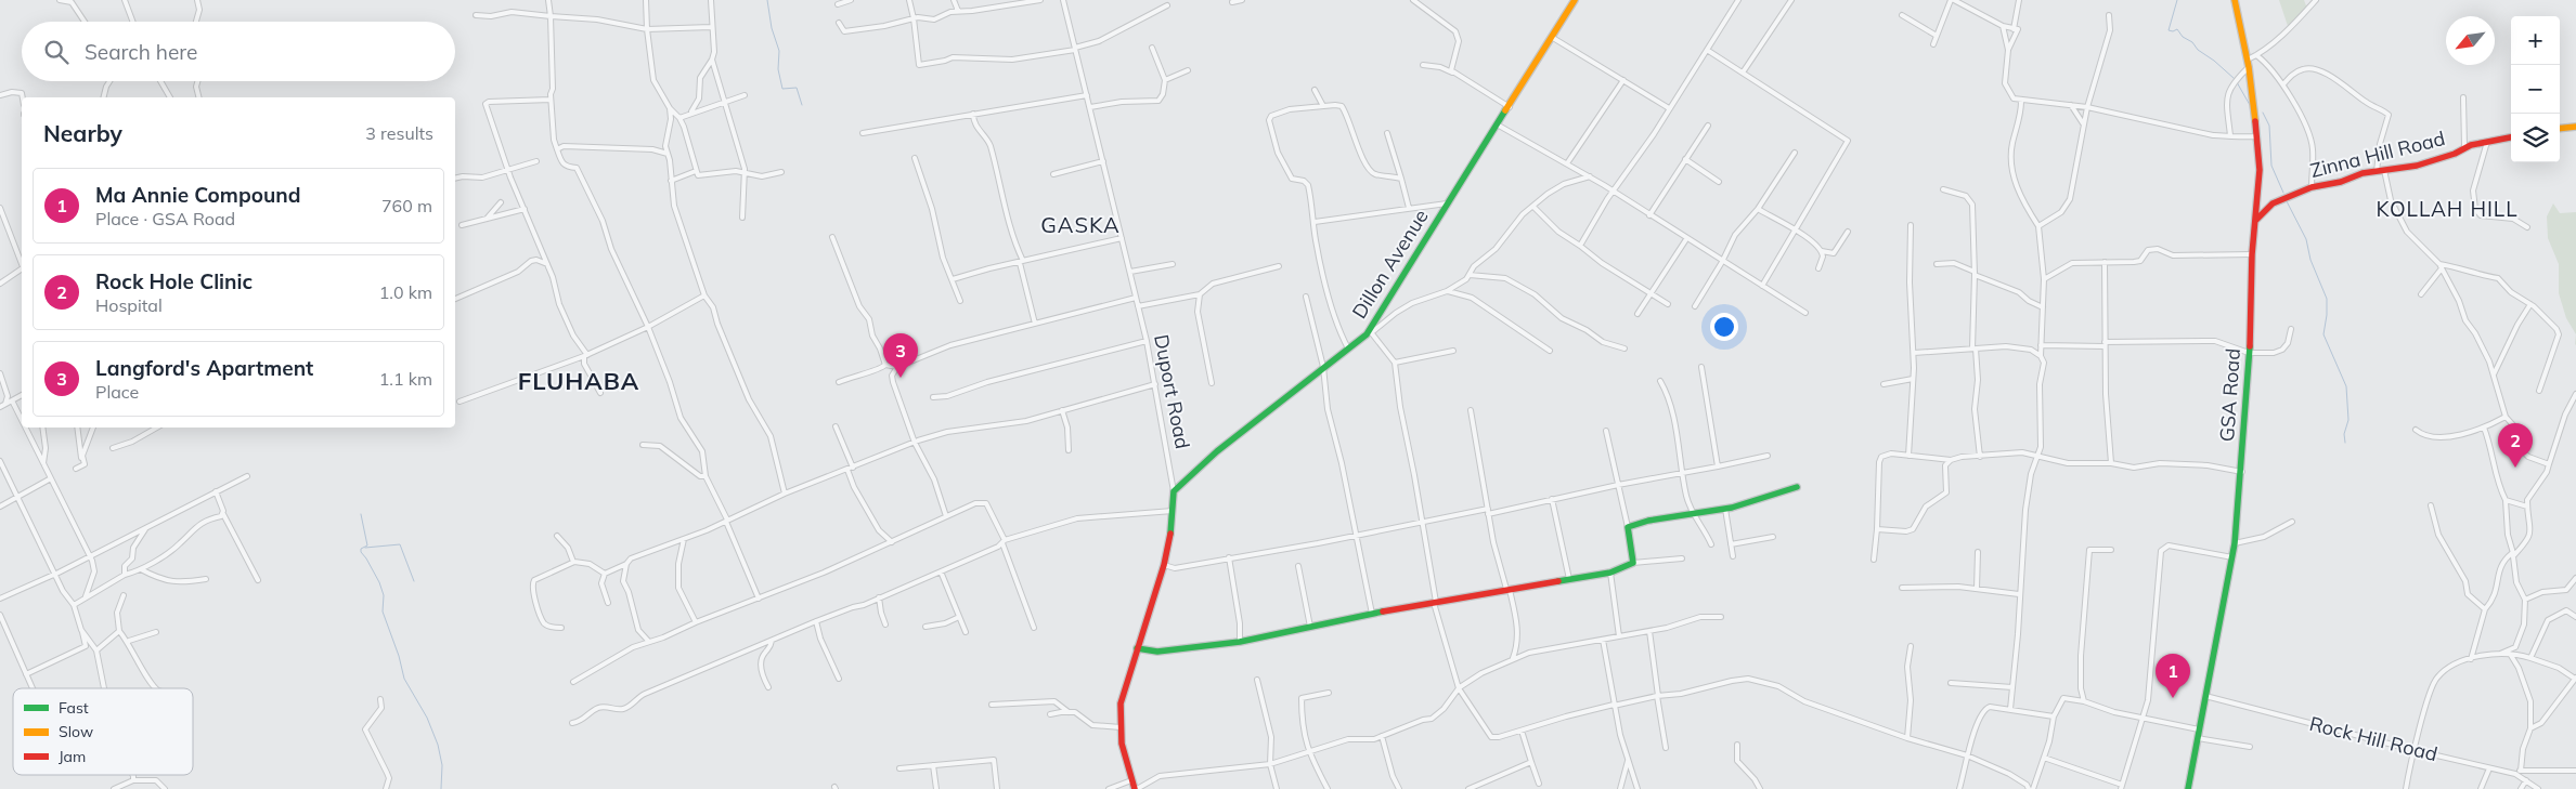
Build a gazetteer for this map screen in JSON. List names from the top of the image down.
{
  "streets": {
    "street": [
      "Zinna Hill Road",
      "Dillon Avenue",
      "Duport Road",
      "GSA Road",
      "Rock Hill Road"
    ]
  },
  "crossings": [
    ["Zinna Hill Road", "GSA Road"],
    ["Dillon Avenue", "Duport Road"],
    ["GSA Road", "Rock Hill Road"]
  ],
  "districts": ["KOLLAH HILL", "GASKA", "FLUHABA"],
  "legend": ["Fast", "Slow", "Jam"],
  "north": "bottom left",
  "page": {
    "map_buttons": ["+", "−"],
    "search": "Search here",
    "heading": ["Nearby", "3 results"],
    "list": [
      {
        "mark": "1",
        "name": "Ma Annie Compound",
        "note": "Place · GSA Road",
        "value": "760 m"
      },
      {
        "mark": "2",
        "name": "Rock Hole Clinic",
        "note": "Hospital",
        "value": "1.0 km"
      },
      {
        "mark": "3",
        "name": "Langford's Apartment",
        "note": "Place",
        "value": "1.1 km"
      }
    ],
    "pins": ["3", "2", "1"]
  }
}
